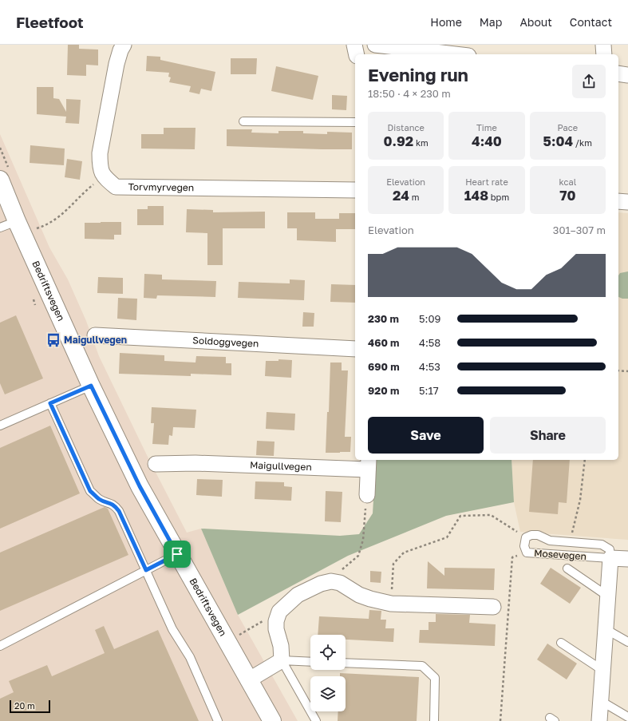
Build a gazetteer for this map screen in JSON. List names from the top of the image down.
{
  "streets": {
    "street": [
      "Torvmyrvegen",
      "Bedriftsvegen",
      "Soldoggvegen",
      "Maigullvegen",
      "Mosevegen"
    ]
  },
  "places": {
    "bus stop": ["Maigullvegen"]
  },
  "scale_bar": "20 m",
  "page": {
    "header": "Fleetfoot",
    "nav": [
      "Home",
      "Map",
      "About",
      "Contact"
    ],
    "heading": ["Evening run", "18:50 · 4 × 230 m"],
    "stats": [
      ["Distance", "0.92 km"],
      ["Time", "4:40"],
      ["Pace", "5:04 /km"],
      ["Elevation", "24 m"],
      ["Heart rate", "148 bpm"],
      ["kcal", "70"]
    ],
    "chart": ["Elevation", "301–307 m"],
    "list": [
      {
        "name": "230 m",
        "note": "5:09"
      },
      {
        "name": "460 m",
        "note": "4:58"
      },
      {
        "name": "690 m",
        "note": "4:53"
      },
      {
        "name": "920 m",
        "note": "5:17"
      }
    ],
    "buttons": ["Save", "Share"],
    "scale": "20 m"
  }
}
